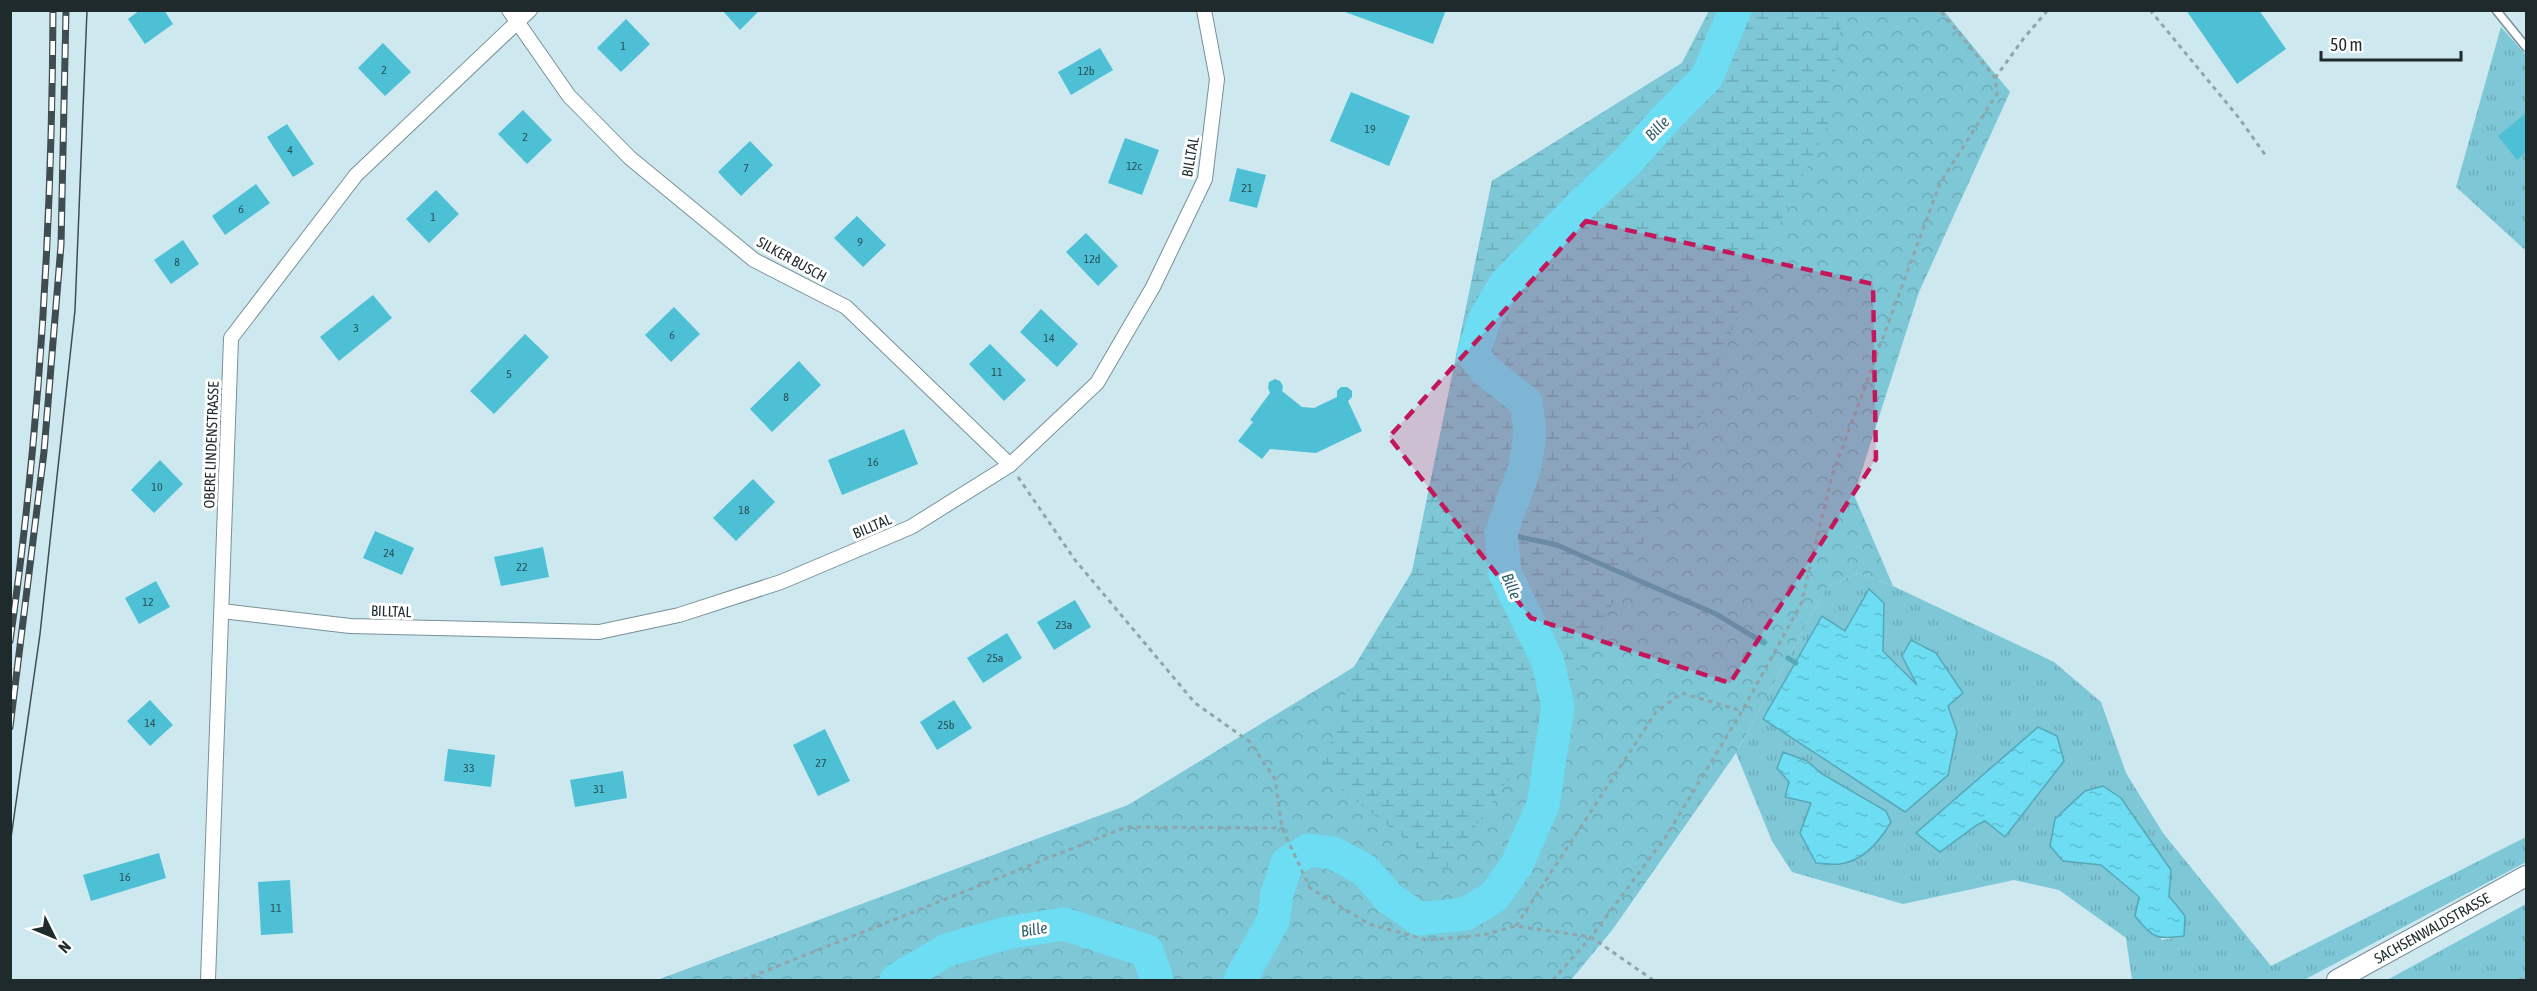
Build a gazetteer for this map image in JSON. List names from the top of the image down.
{
  "streets": {
    "main road": ["SACHSENWALDSTRASSE"],
    "street": ["BILLTAL", "SILKER BUSCH", "OBERE LINDENSTRASSE"]
  },
  "crossings": [
    ["BILLTAL", "SILKER BUSCH"],
    ["BILLTAL", "OBERE LINDENSTRASSE"],
    ["SILKER BUSCH", "OBERE LINDENSTRASSE"]
  ],
  "water": ["Bille"],
  "house_numbers": [
    "1",
    "2",
    "12b",
    "19",
    "2",
    "4",
    "12c",
    "7",
    "21",
    "6",
    "1",
    "9",
    "12d",
    "8",
    "3",
    "6",
    "14",
    "11",
    "5",
    "8",
    "16",
    "10",
    "18",
    "24",
    "22",
    "12",
    "23a",
    "25a",
    "14",
    "25b",
    "27",
    "33",
    "31",
    "16",
    "11"
  ],
  "scale_bar": "50 m",
  "north": "bottom right"
}
